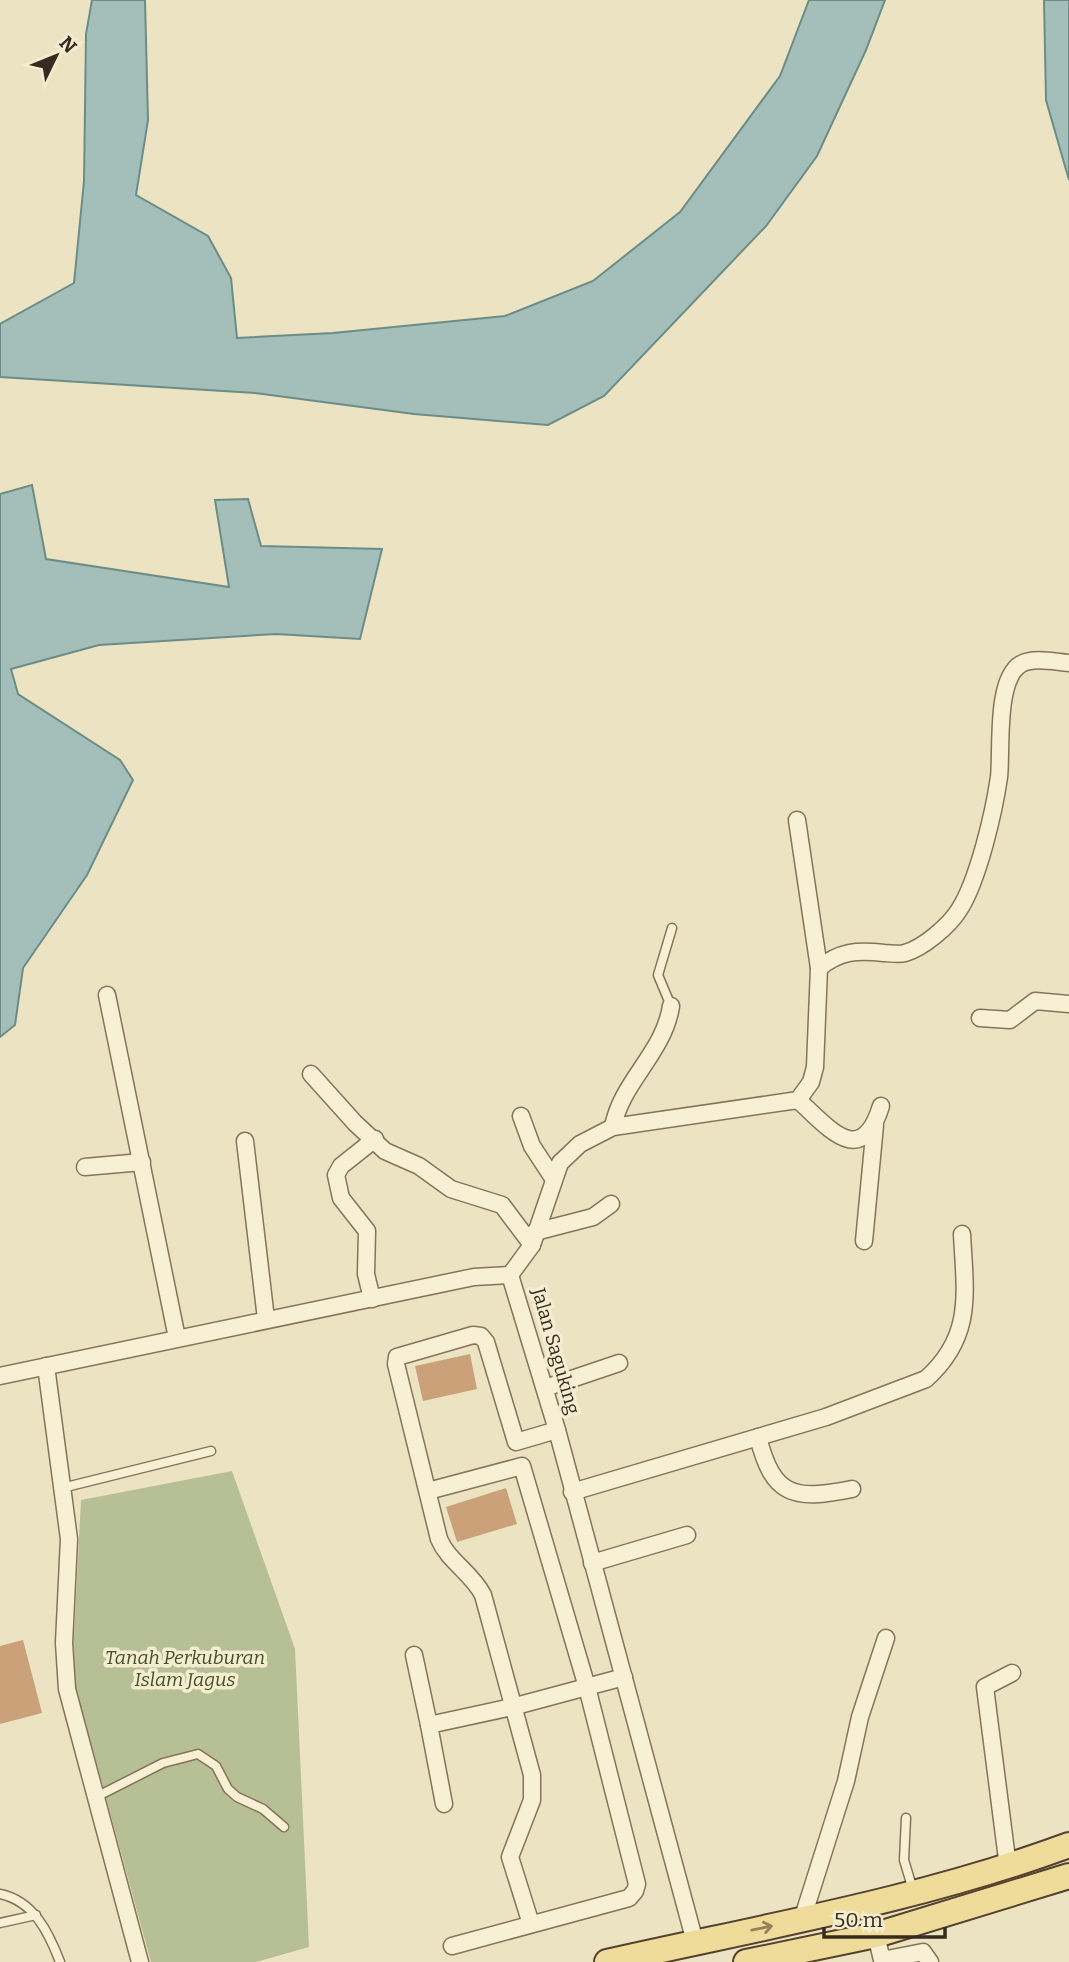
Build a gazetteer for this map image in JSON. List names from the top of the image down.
{
  "streets": {
    "street": ["Jalan Saguking"]
  },
  "parks": ["Tanah Perkuburan Islam Jagus"],
  "scale_bar": "50 m",
  "north": "top right"
}
